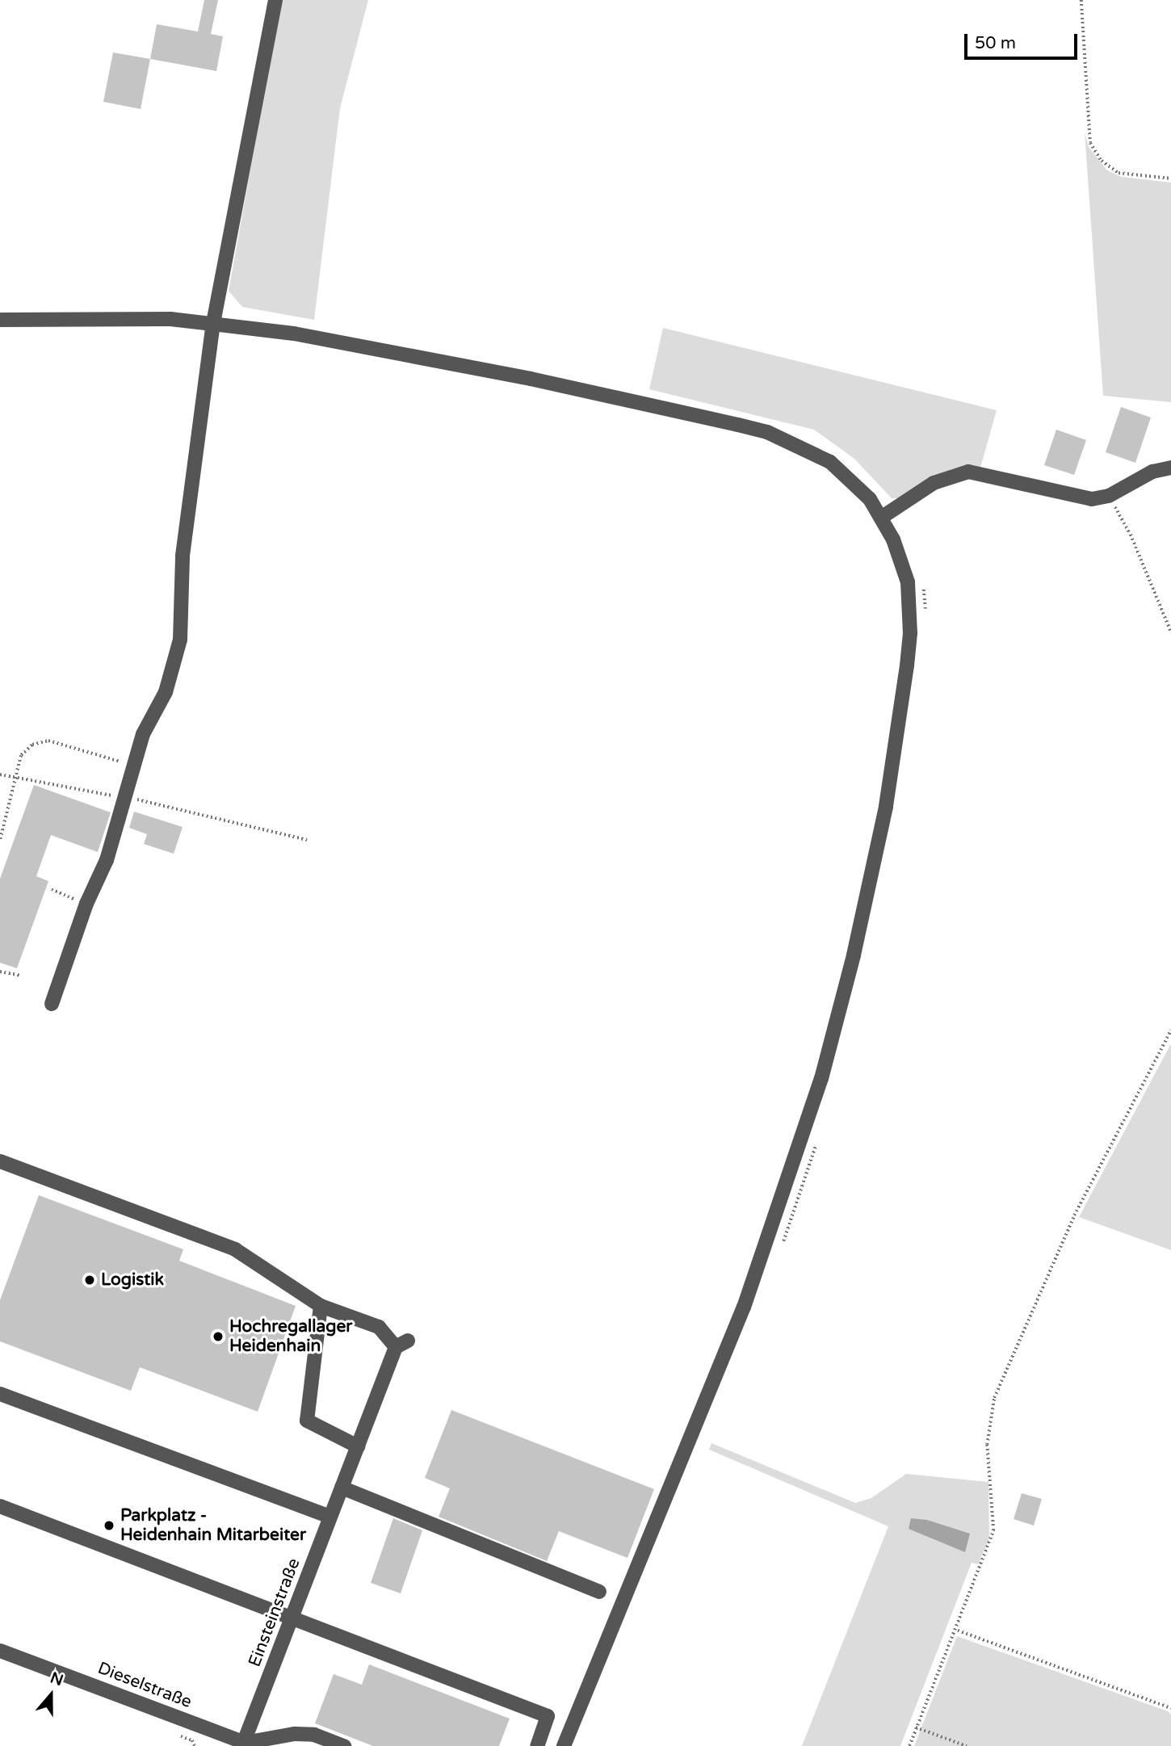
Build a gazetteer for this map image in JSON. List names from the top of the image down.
{
  "streets": {
    "street": ["Einsteinstraße", "Dieselstraße"]
  },
  "crossings": [
    ["Einsteinstraße", "Dieselstraße"]
  ],
  "places": ["Logistik", "Hochregallager Heidenhain", "Parkplatz - Heidenhain Mitarbeiter"],
  "scale_bar": "50 m",
  "north": "top"
}
